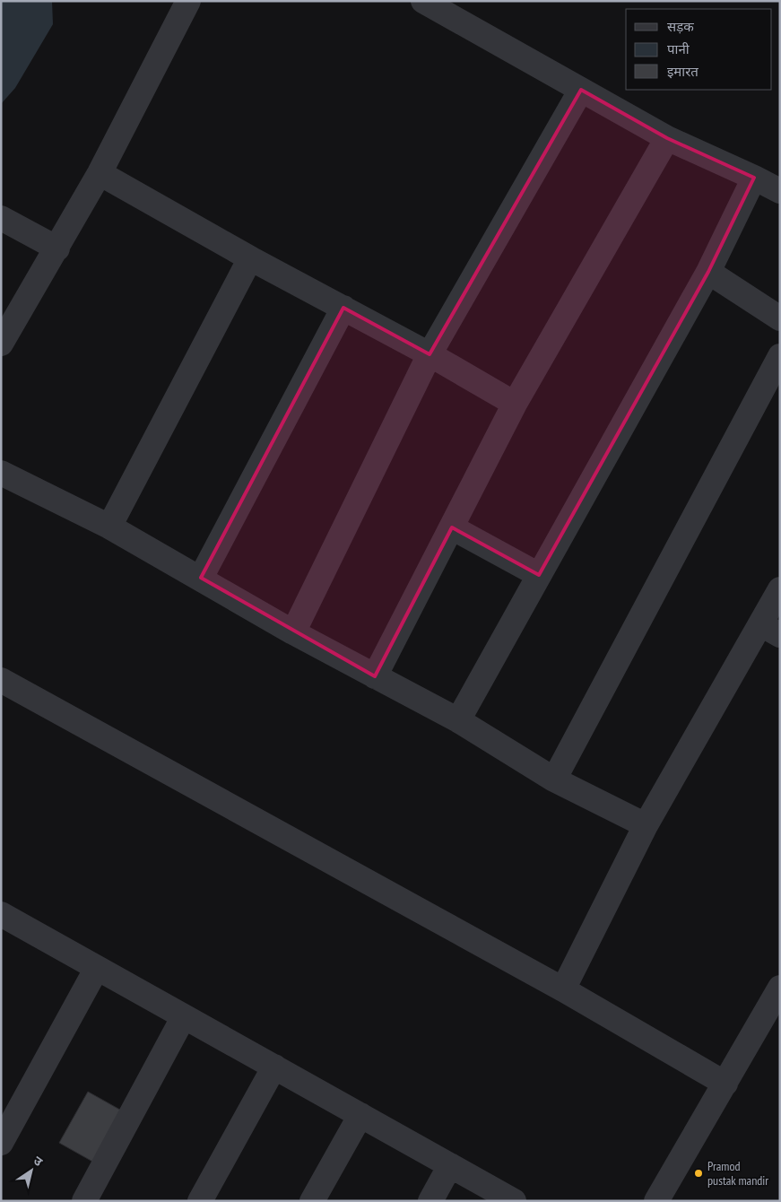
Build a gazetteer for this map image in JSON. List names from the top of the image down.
{
  "places": ["Pramod pustak mandir"],
  "legend": ["सड़क", "पानी", "इमारत"],
  "north": "top right"
}
